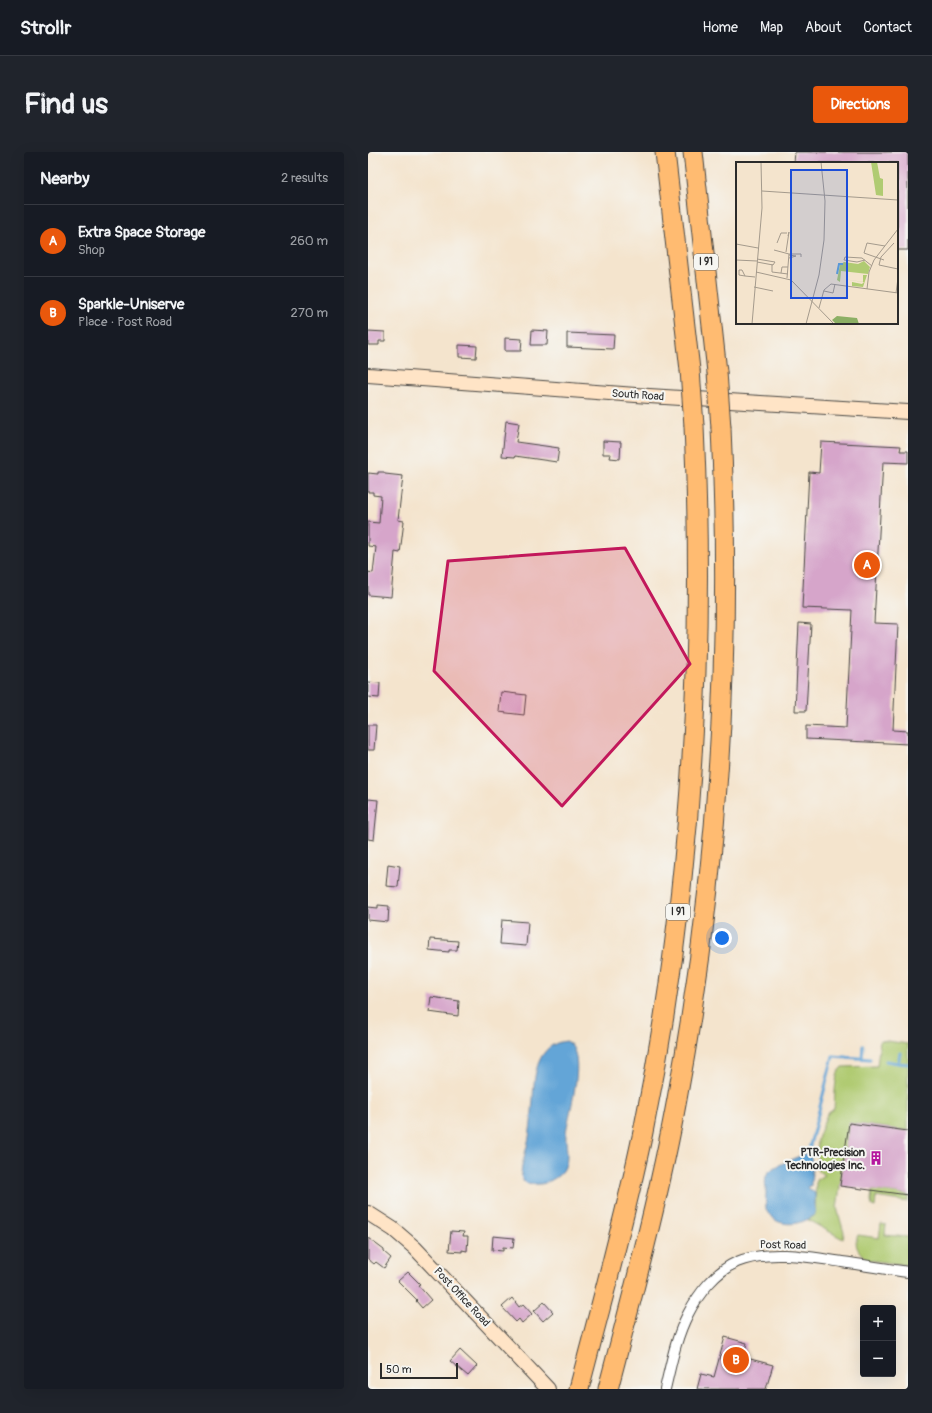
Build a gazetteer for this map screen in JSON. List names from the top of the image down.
{
  "streets": {
    "highway": ["I 91"],
    "main road": ["South Road", "Post Office Road"],
    "street": ["Post Road"]
  },
  "places": {
    "building": ["PTR-Precision Technologies Inc."]
  },
  "scale_bar": "50 m",
  "page": {
    "header": "Strollr",
    "nav": [
      "Home",
      "Map",
      "About",
      "Contact"
    ],
    "buttons": "Directions",
    "title": "Find us",
    "heading": ["Nearby", "2 results"],
    "list": [
      {
        "mark": "A",
        "name": "Extra Space Storage",
        "note": "Shop",
        "value": "260 m"
      },
      {
        "mark": "B",
        "name": "Sparkle-Uniserve",
        "note": "Place · Post Road",
        "value": "270 m"
      }
    ],
    "pins": ["A", "B"],
    "map_buttons": ["+", "−"],
    "scale": "50 m"
  }
}
